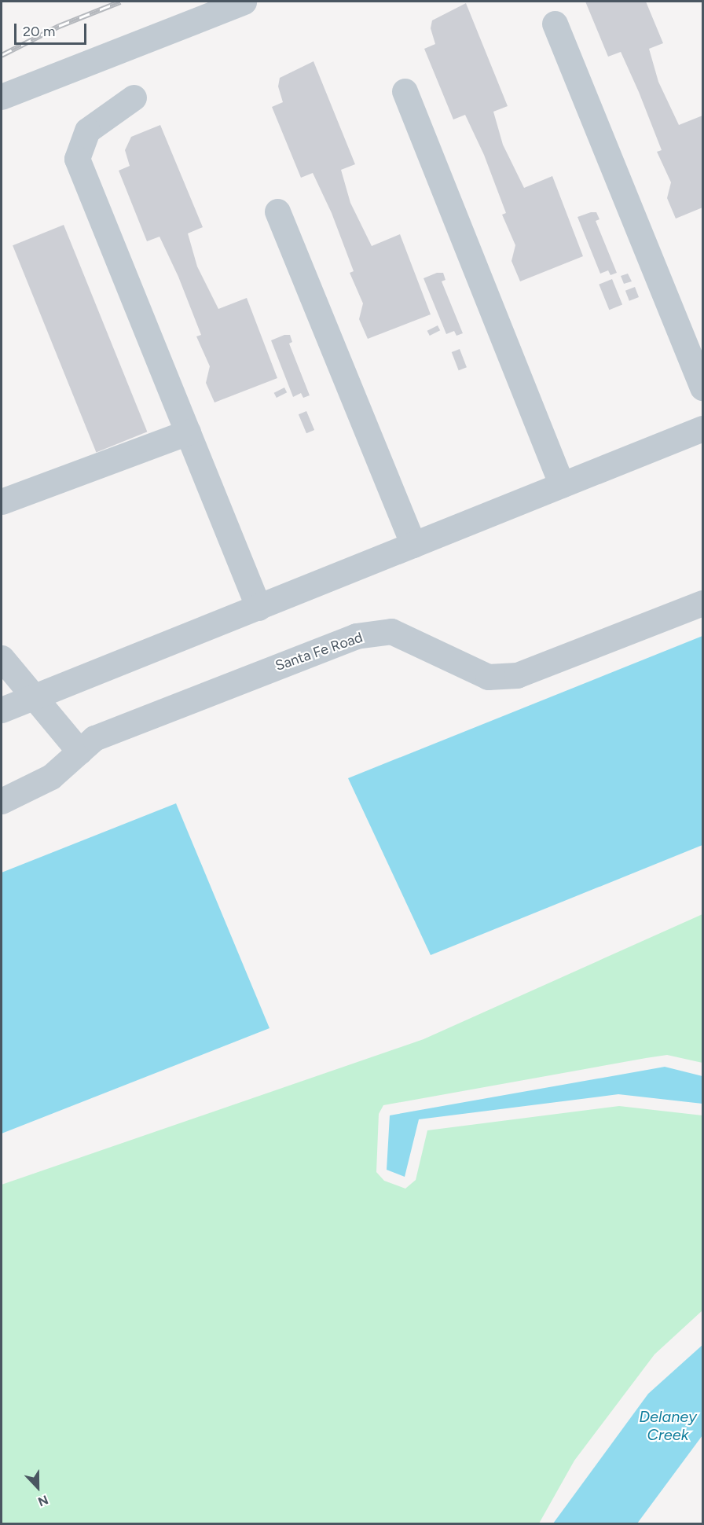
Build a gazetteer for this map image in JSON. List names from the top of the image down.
{
  "streets": {
    "street": ["Santa Fe Road"]
  },
  "water": ["Delaney Creek"],
  "scale_bar": "20 m",
  "north": "bottom"
}
